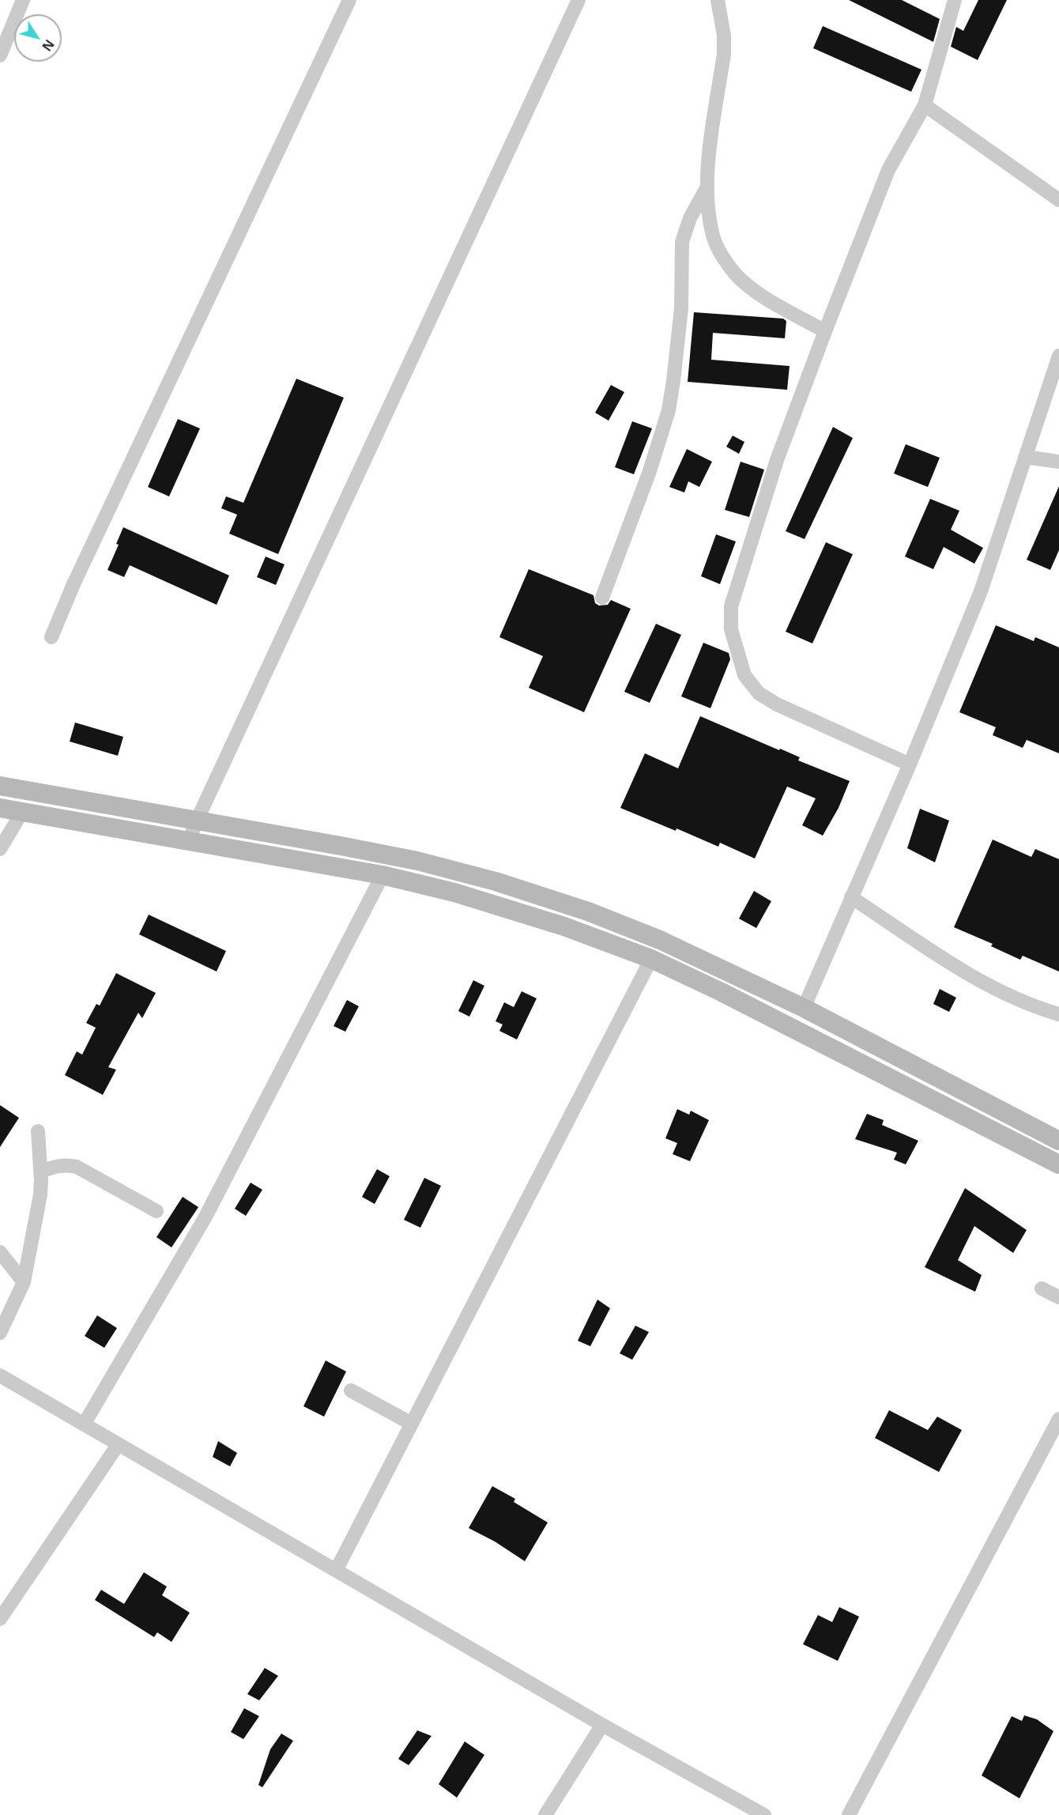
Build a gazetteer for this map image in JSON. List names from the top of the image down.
{
  "north": "bottom right"
}
